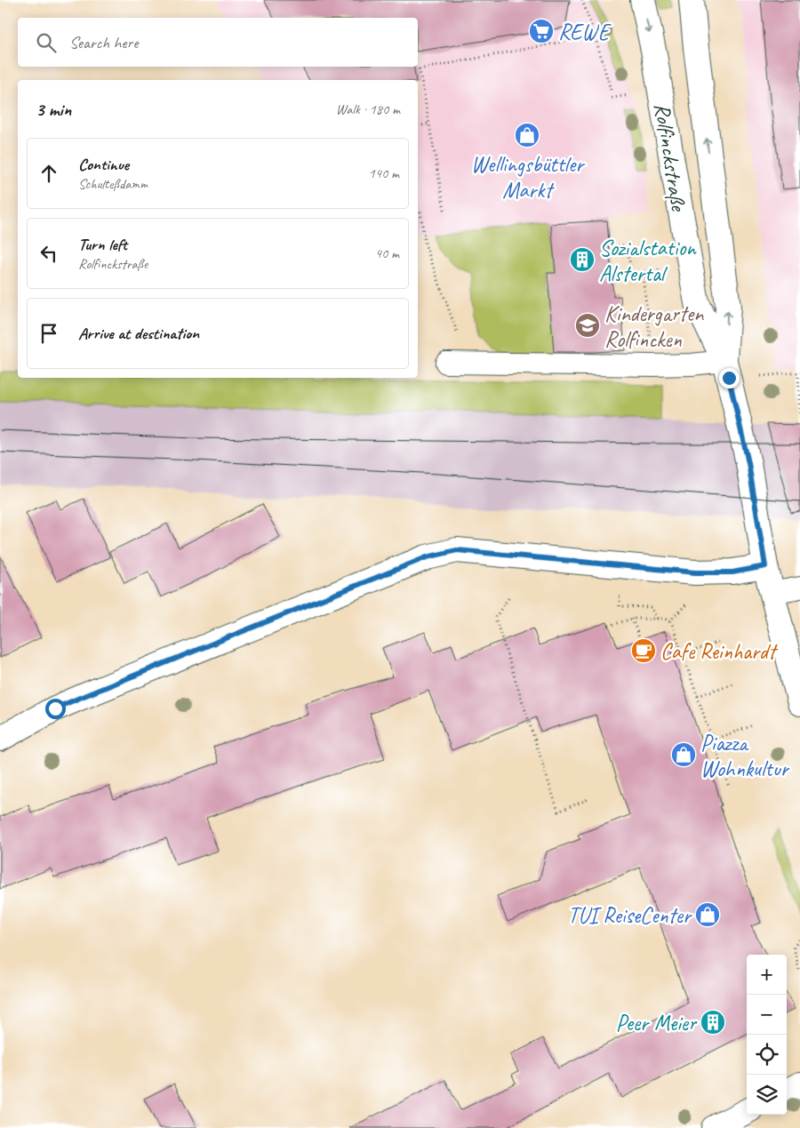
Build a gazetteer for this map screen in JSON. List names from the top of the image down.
{
  "streets": {
    "main road": ["Rolfinckstraße"]
  },
  "places": {
    "supermarket": ["REWE"],
    "shop": ["Wellingsbüttler Markt", "Piazza Wohnkultur", "TUI ReiseCenter"],
    "building": ["Sozialstation Alstertal", "Peer Meier"],
    "school or university": ["Kindergarten Rolfincken"],
    "cafe": ["Cafe Reinhardt"]
  },
  "page": {
    "search": "Search here",
    "heading": ["3 min", "Walk · 180 m"],
    "list": [
      ["Continue", "Schulteßdamm", "140 m"],
      ["Turn left", "Rolfinckstraße", "40 m"],
      "Arrive at destination"
    ],
    "map_buttons": ["+", "−"]
  }
}
